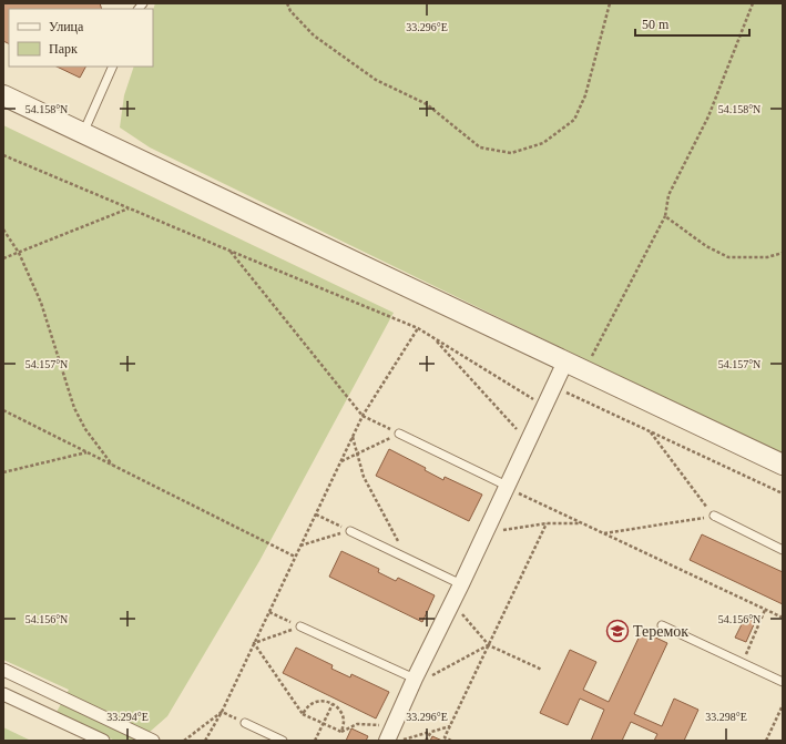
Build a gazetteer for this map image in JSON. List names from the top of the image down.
{
  "places": {
    "school or university": ["Теремок"]
  },
  "legend": ["Улица", "Парк"],
  "scale_bar": "50 m",
  "coordinates": [
    "33.296°E",
    "54.158°N",
    "54.157°N",
    "54.156°N",
    "33.294°E",
    "33.298°E"
  ]
}
